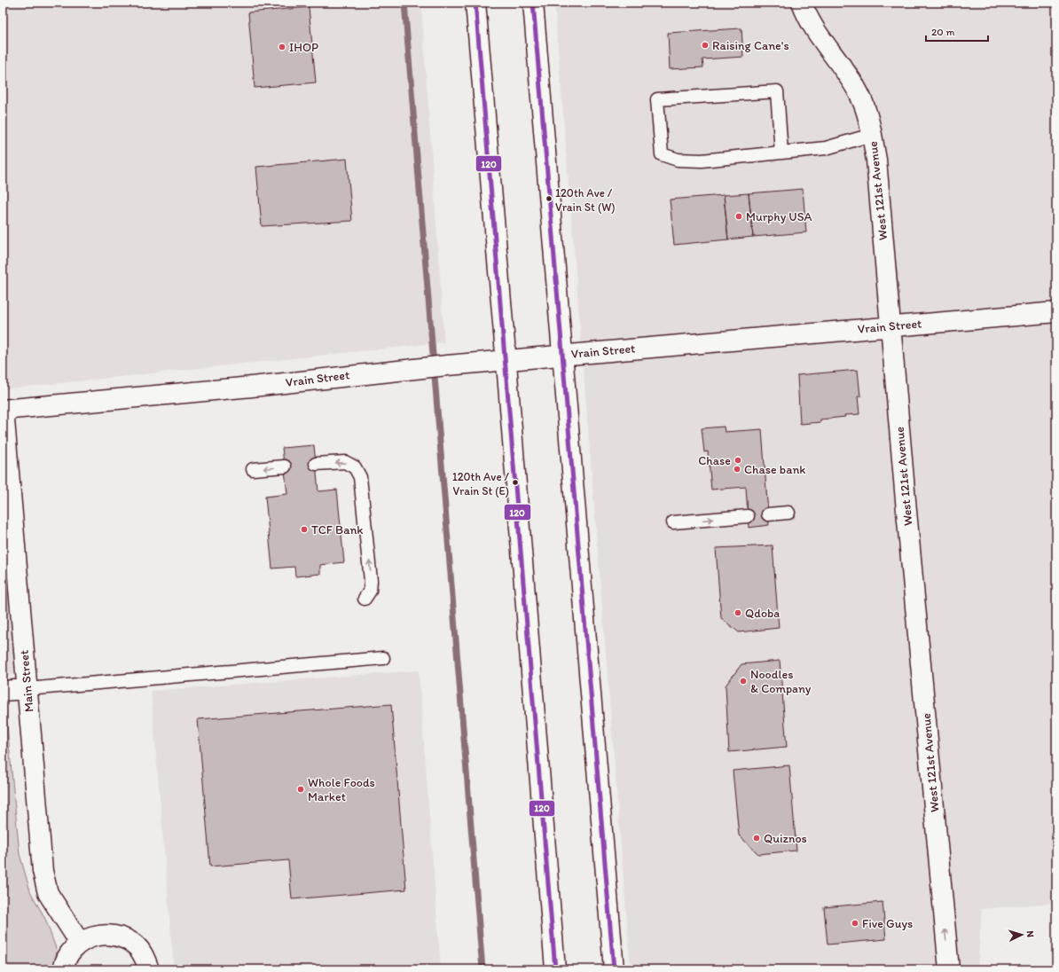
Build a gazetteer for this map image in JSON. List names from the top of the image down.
{
  "streets": {
    "street": ["West 121st Avenue", "Vrain Street", "Main Street"]
  },
  "crossings": [
    ["West 121st Avenue", "Vrain Street"],
    ["Vrain Street", "Main Street"]
  ],
  "one_way": ["West 121st Avenue"],
  "places": [
    "Raising Cane's",
    "IHOP",
    "120th Ave / Vrain St (W)",
    "Murphy USA",
    "Chase",
    "Chase bank",
    "120th Ave / Vrain St (E)",
    "TCF Bank",
    "Qdoba",
    "Noodles & Company",
    "Whole Foods Market",
    "Quiznos",
    "Five Guys"
  ],
  "lines": ["transit line 120"],
  "scale_bar": "20 m",
  "north": "right"
}
